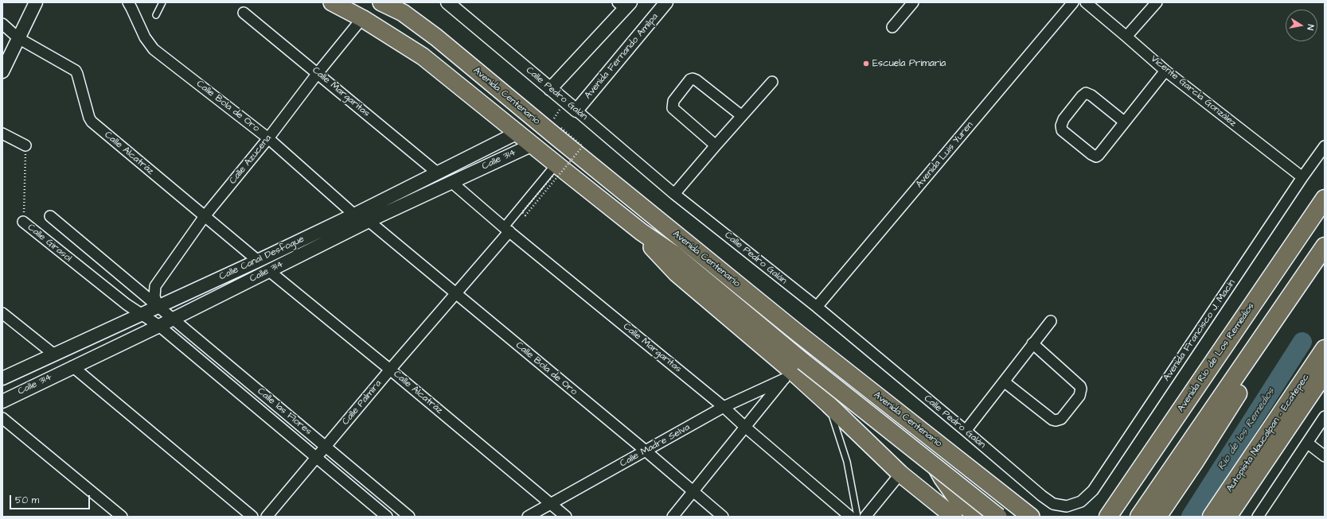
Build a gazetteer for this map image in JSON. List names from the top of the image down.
{
  "streets": {
    "highway": ["Avenida Río de Los Remedios", "Autopista Naucalpan - Ecatepec"],
    "main road": ["Avenida Centenario"],
    "street": [
      "Avenida Fernando Amilpa",
      "Vicente García González",
      "Calle Margaritas",
      "Calle Pedro Galán",
      "Calle Bola de Oro",
      "Calle Alcatráz",
      "Avenida Luis Yuren",
      "Calle Azucena",
      "Calle 314",
      "Calle Girasol",
      "Calle Canal Desfogue",
      "Avenida Francisco J. Macín",
      "Calle Palmira",
      "Calle las Flores",
      "Calle Madre Selva"
    ]
  },
  "crossings": [
    ["Avenida Fernando Amilpa", "Calle Pedro Galán"],
    ["Vicente García González", "Avenida Francisco J. Macín"],
    ["Calle Margaritas", "Calle Azucena"],
    ["Calle Margaritas", "Calle 314"],
    ["Calle Margaritas", "Calle Canal Desfogue"],
    ["Calle Margaritas", "Calle Palmira"],
    ["Calle Margaritas", "Calle Madre Selva"],
    ["Calle Pedro Galán", "Avenida Luis Yuren"],
    ["Calle Pedro Galán", "Avenida Francisco J. Macín"],
    ["Avenida Centenario", "Calle Azucena"],
    ["Avenida Centenario", "Calle 314"],
    ["Avenida Centenario", "Calle Canal Desfogue"],
    ["Avenida Centenario", "Calle Madre Selva"],
    ["Calle Bola de Oro", "Calle Azucena"],
    ["Calle Bola de Oro", "Calle 314"],
    ["Calle Bola de Oro", "Calle Canal Desfogue"],
    ["Calle Bola de Oro", "Calle Palmira"],
    ["Calle Bola de Oro", "Calle Madre Selva"],
    ["Calle Alcatráz", "Calle Azucena"],
    ["Calle Alcatráz", "Calle 314"],
    ["Calle Alcatráz", "Calle Canal Desfogue"],
    ["Calle Alcatráz", "Calle Palmira"],
    ["Calle Alcatráz", "Calle Madre Selva"],
    ["Calle Azucena", "Calle Canal Desfogue"],
    ["Calle Azucena", "Calle las Flores"],
    ["Calle 314", "Calle las Flores"],
    ["Calle Girasol", "Calle Canal Desfogue"],
    ["Calle Girasol", "Calle las Flores"],
    ["Calle Canal Desfogue", "Calle las Flores"],
    ["Calle Palmira", "Calle las Flores"]
  ],
  "water": ["Río de los Remedios"],
  "places": ["Escuela Primaria"],
  "scale_bar": "50 m",
  "north": "right"
}
